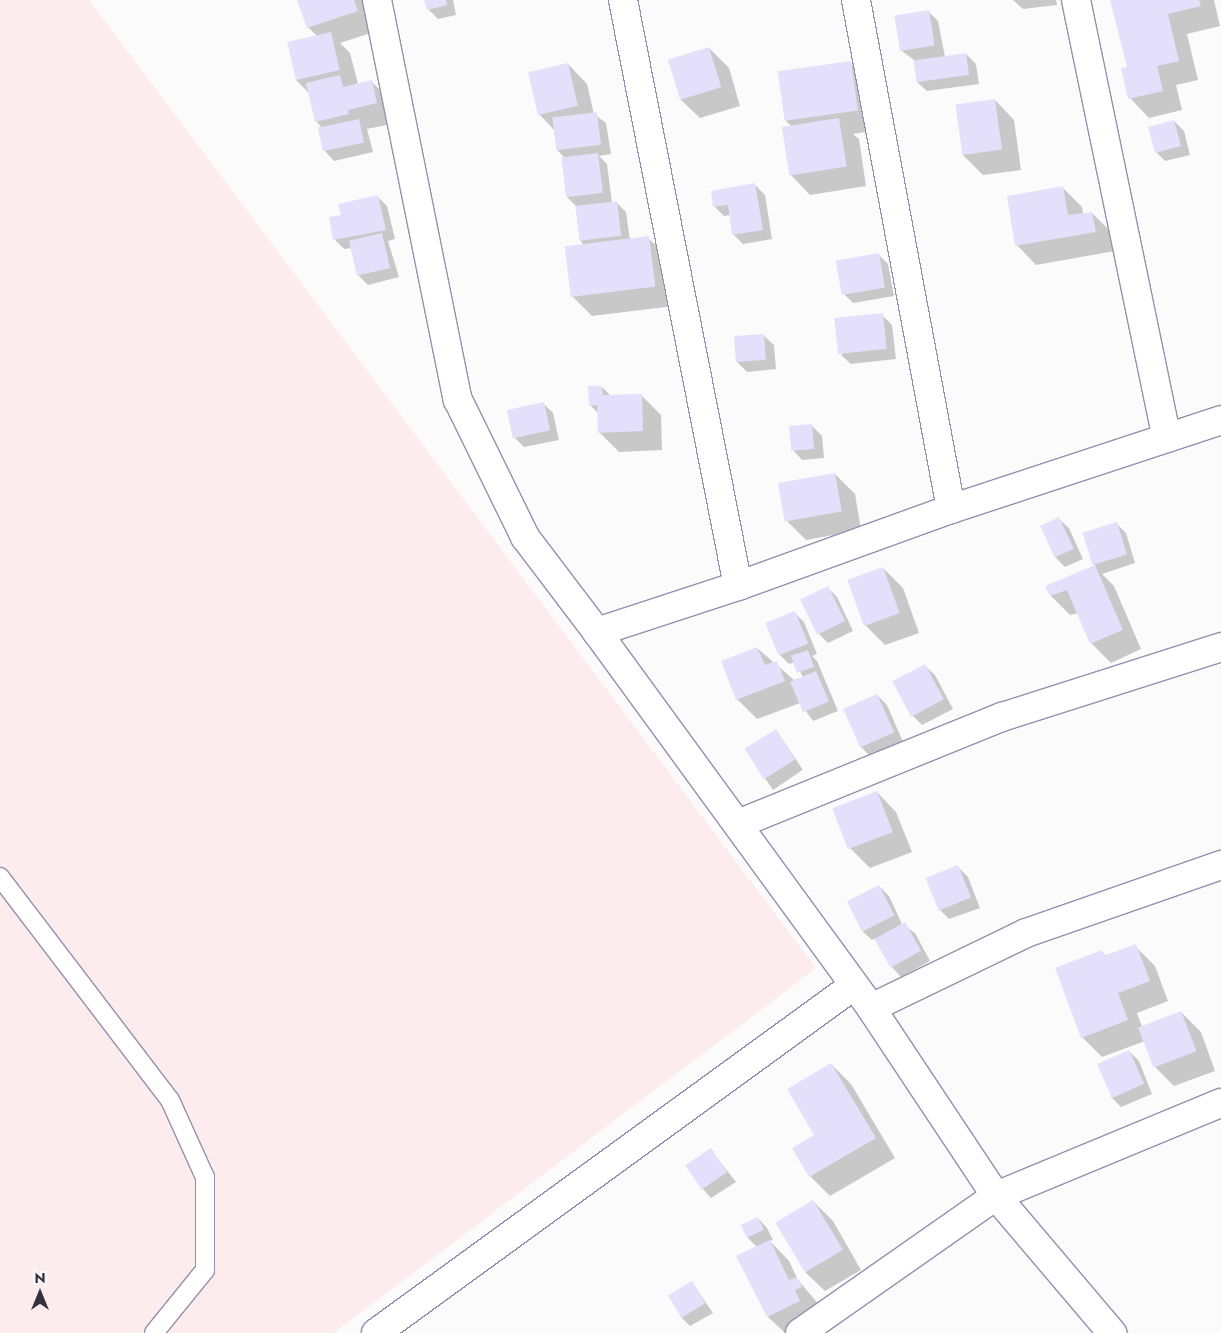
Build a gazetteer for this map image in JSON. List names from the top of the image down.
{
  "north": "top"
}
